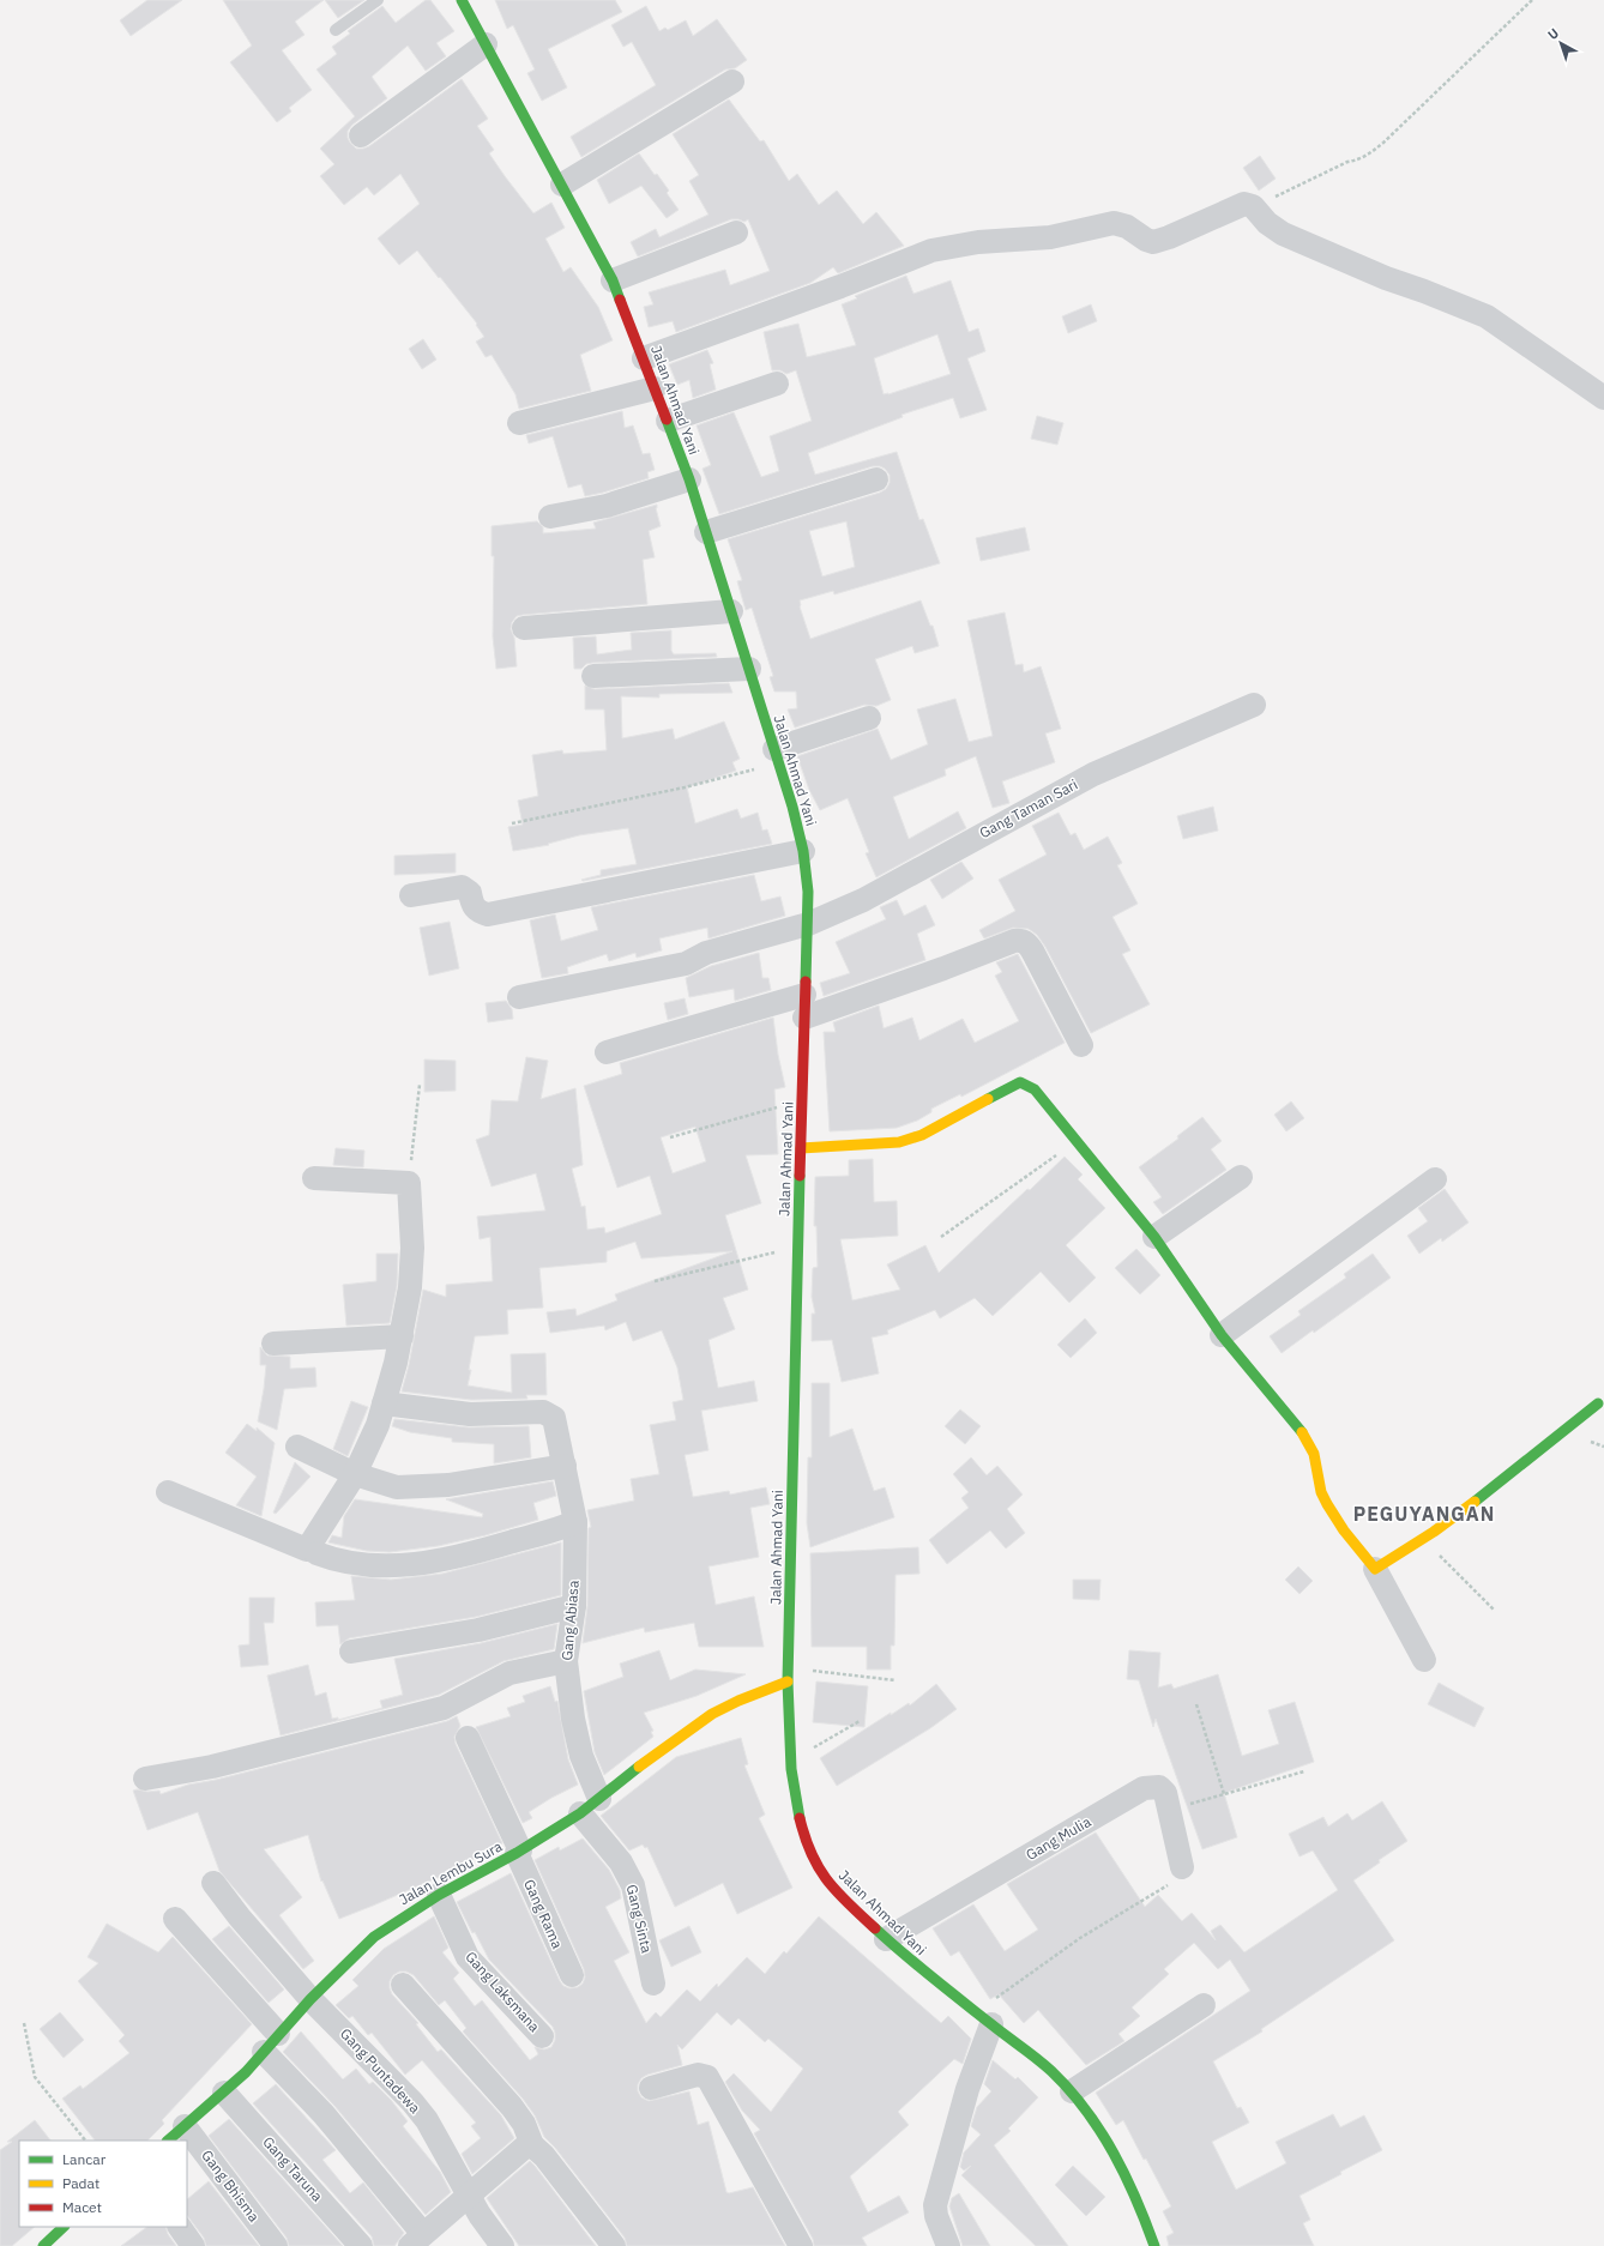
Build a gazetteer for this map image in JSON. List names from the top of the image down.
{
  "streets": {
    "main road": ["Jalan Ahmad Yani", "Jalan Lembu Sura"],
    "street": [
      "Gang Taman Sari",
      "Gang Abiasa",
      "Gang Mulia",
      "Gang Rama",
      "Gang Sinta",
      "Gang Laksmana",
      "Gang Puntadewa",
      "Gang Taruna",
      "Gang Bhisma"
    ]
  },
  "crossings": [
    ["Jalan Ahmad Yani", "Gang Taman Sari"],
    ["Jalan Ahmad Yani", "Gang Mulia"],
    ["Jalan Ahmad Yani", "Jalan Lembu Sura"],
    ["Gang Abiasa", "Jalan Lembu Sura"],
    ["Gang Abiasa", "Gang Sinta"],
    ["Jalan Lembu Sura", "Gang Rama"],
    ["Jalan Lembu Sura", "Gang Sinta"],
    ["Jalan Lembu Sura", "Gang Laksmana"],
    ["Jalan Lembu Sura", "Gang Puntadewa"],
    ["Jalan Lembu Sura", "Gang Taruna"],
    ["Jalan Lembu Sura", "Gang Bhisma"]
  ],
  "districts": ["PEGUYANGAN"],
  "legend": ["Lancar", "Padat", "Macet"],
  "north": "top left"
}
